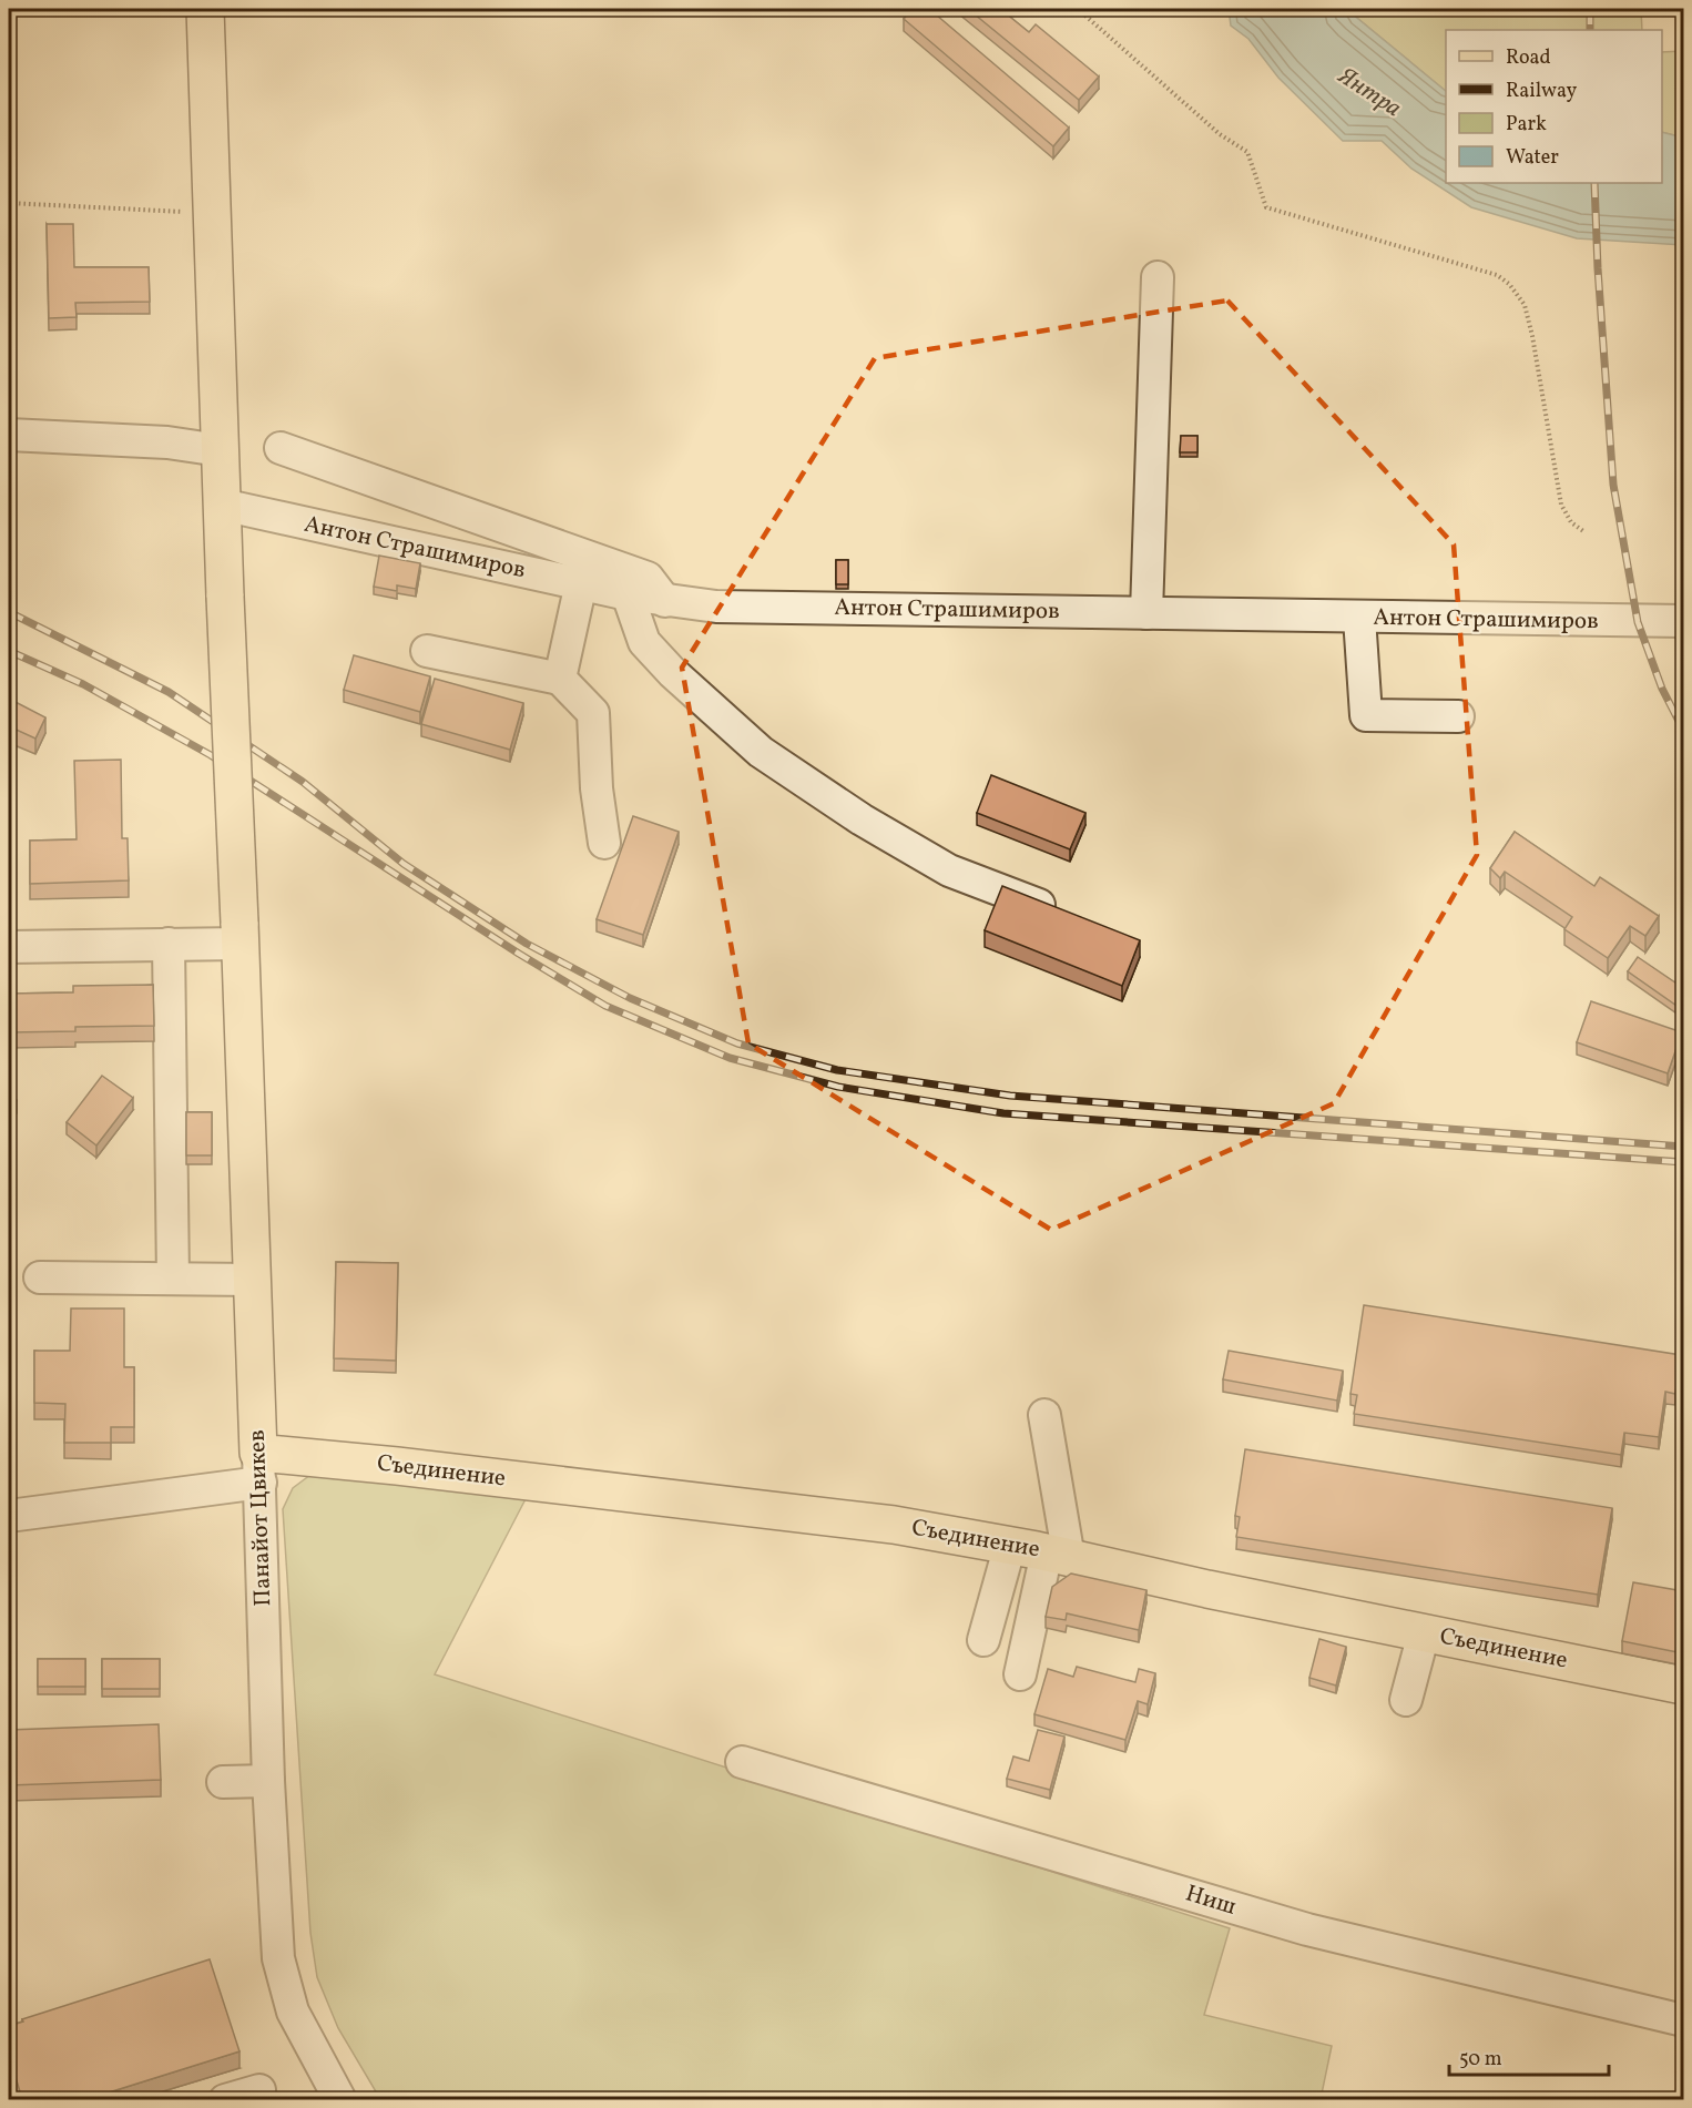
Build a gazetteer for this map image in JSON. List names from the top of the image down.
{
  "streets": {
    "main road": ["Съединение", "Панайот Цвикев"],
    "street": ["Антон Страшимиров", "Ниш"]
  },
  "crossings": [
    ["Антон Страшимиров", "Панайот Цвикев"],
    ["Съединение", "Панайот Цвикев"]
  ],
  "water": ["Янтра"],
  "legend": [
    "Road",
    "Railway",
    "Park",
    "Water"
  ],
  "scale_bar": "50 m"
}
